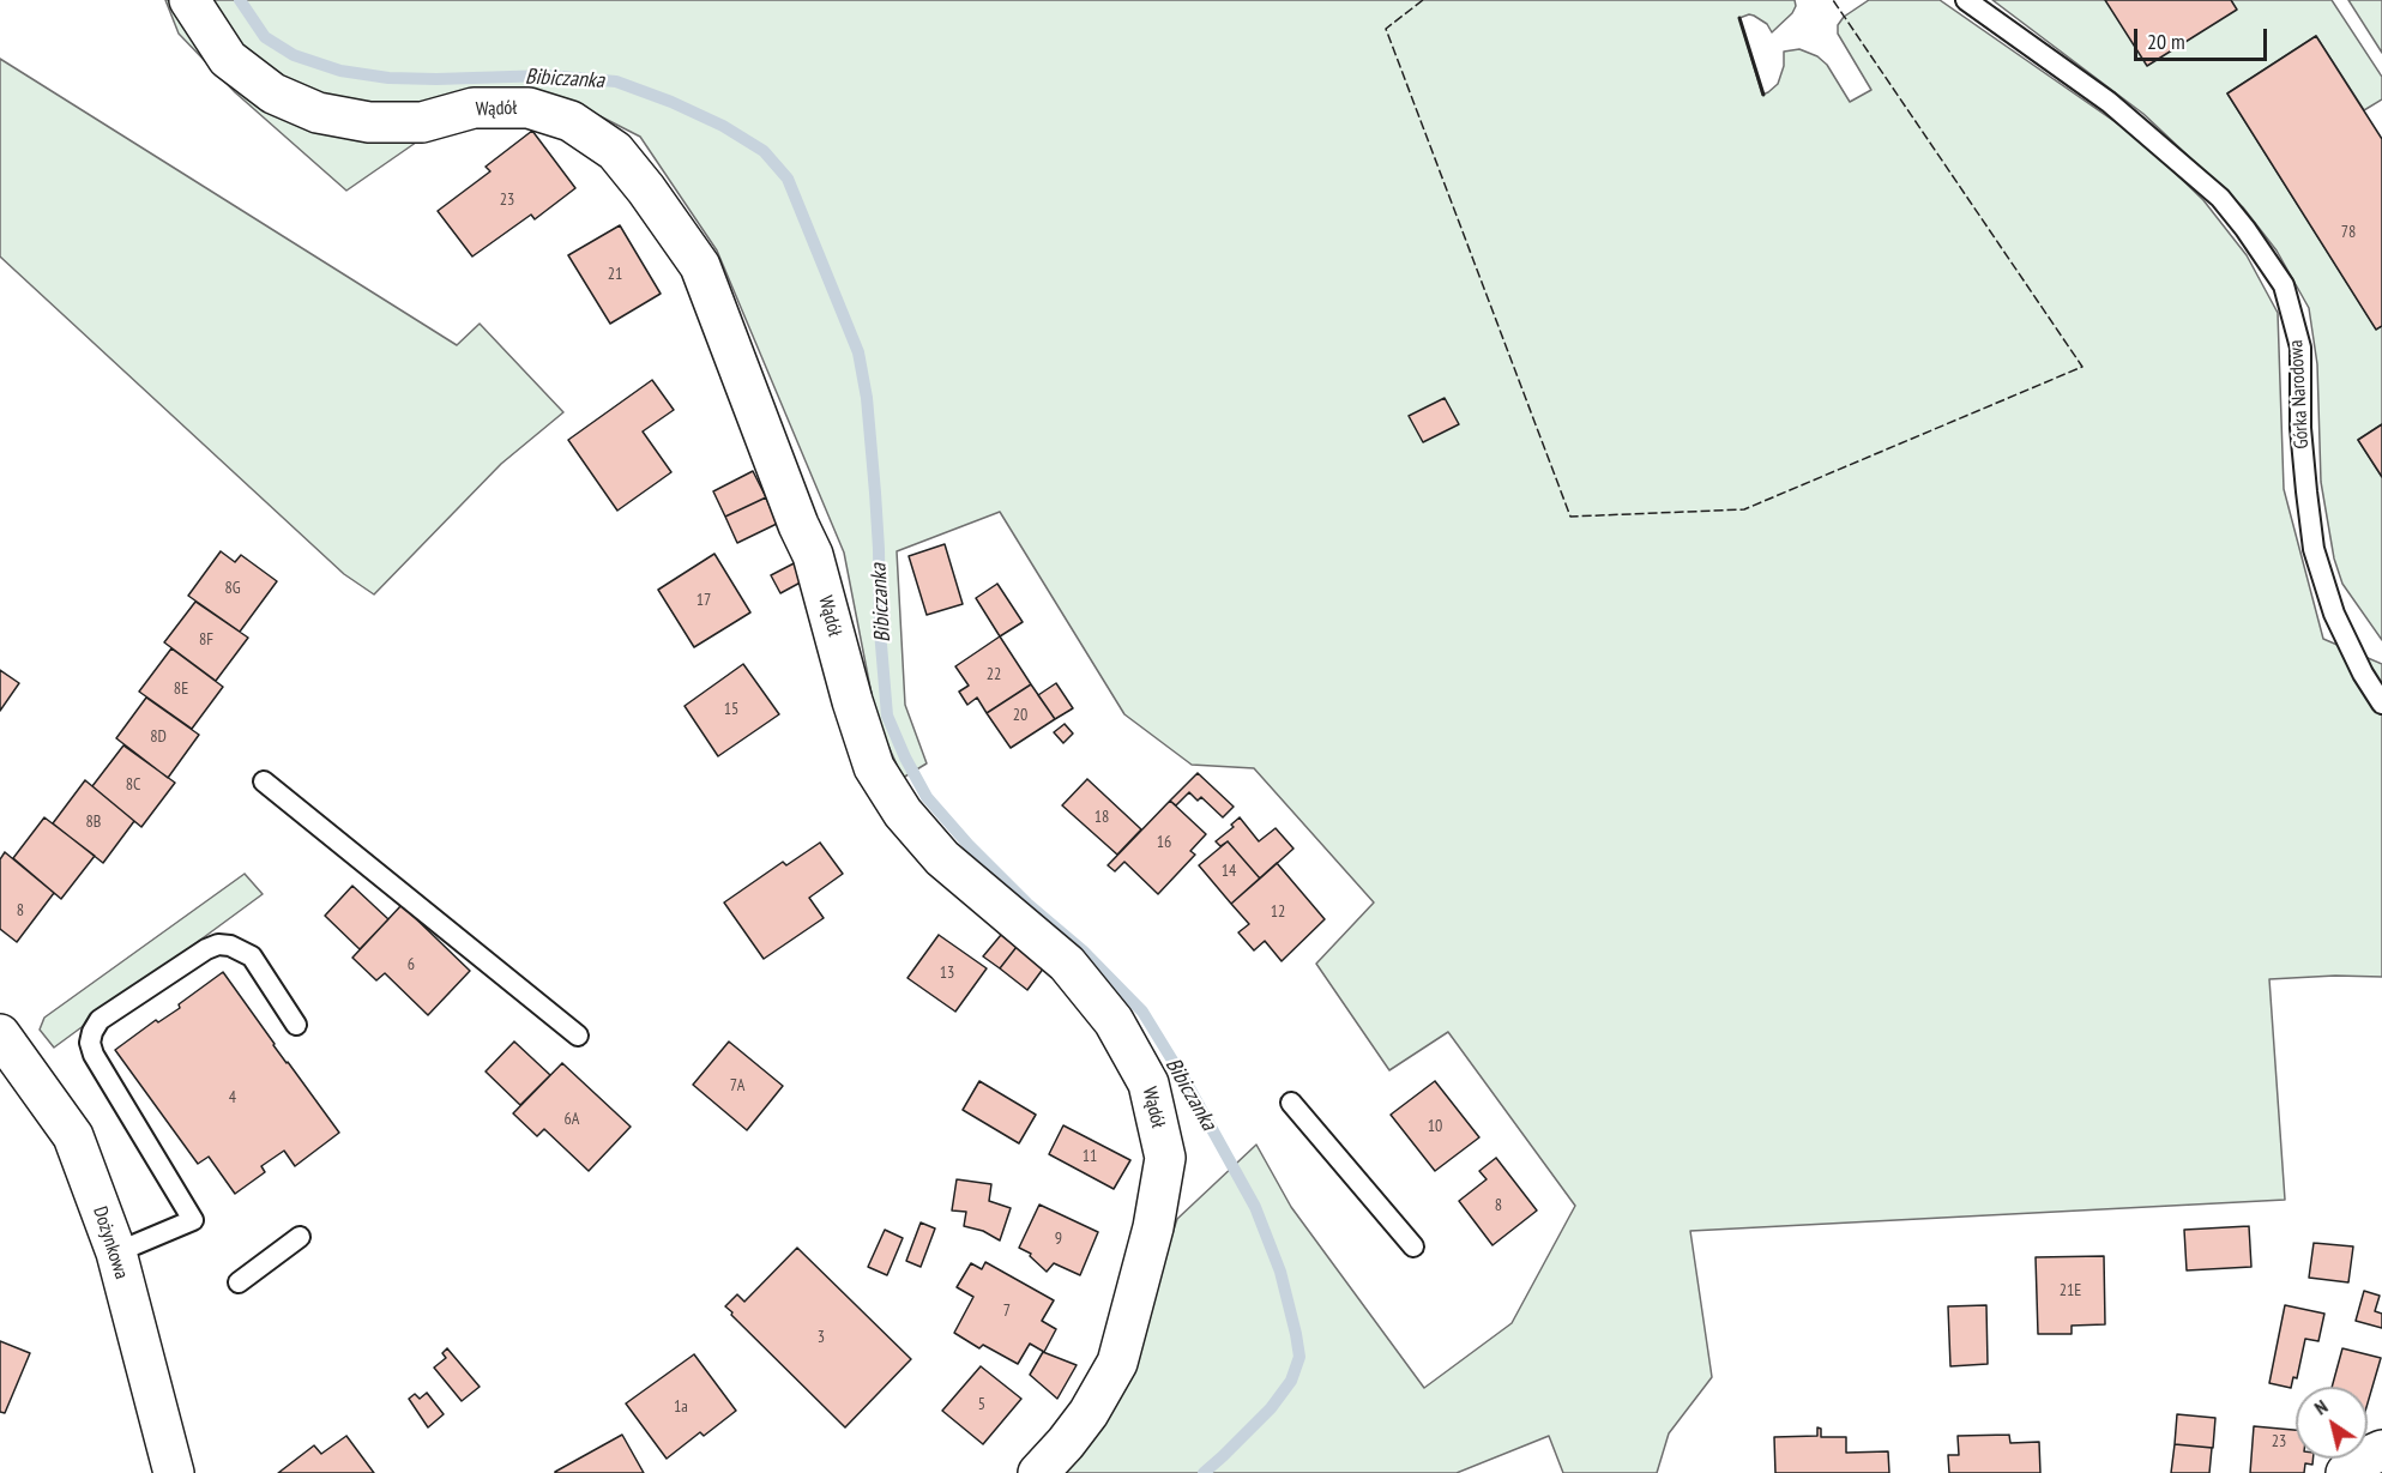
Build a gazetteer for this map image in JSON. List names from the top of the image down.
{
  "streets": {
    "street": ["Wądół", "Dożynkowa"],
    "lane": ["Górka Narodowa"]
  },
  "water": ["Bibiczanka"],
  "house_numbers": [
    "23",
    "78",
    "21",
    "8G",
    "17",
    "8F",
    "22",
    "8E",
    "15",
    "20",
    "8D",
    "8C",
    "18",
    "8B",
    "16",
    "14",
    "8",
    "12",
    "6",
    "13",
    "7A",
    "4",
    "6A",
    "10",
    "11",
    "8",
    "9",
    "21E",
    "7",
    "3",
    "5",
    "1a",
    "23"
  ],
  "scale_bar": "20 m",
  "north": "top left"
}
